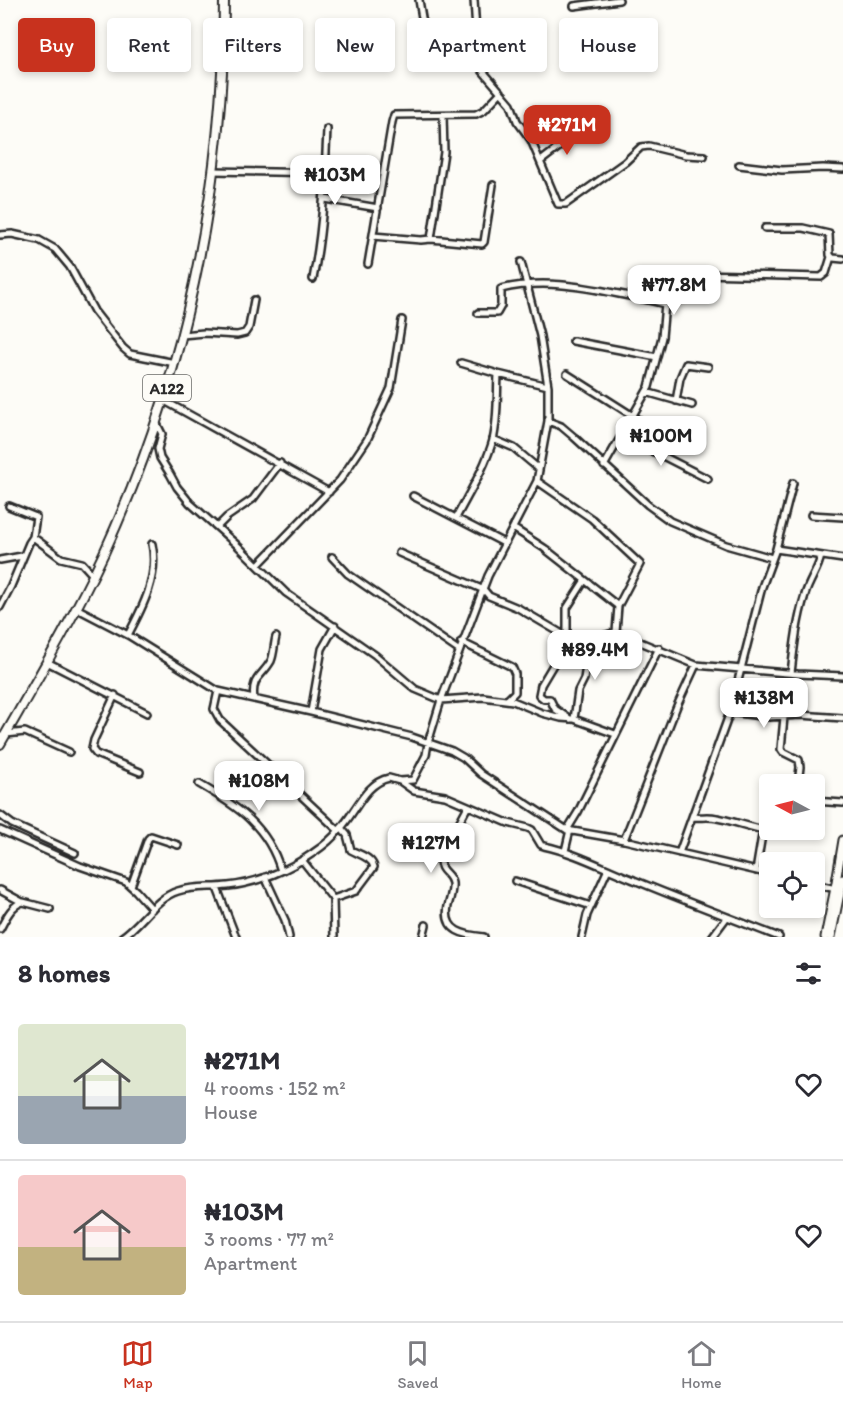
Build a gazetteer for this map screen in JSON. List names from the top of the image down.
{
  "streets": {
    "highway": ["A122"]
  },
  "north": "left",
  "page": {
    "chip": [
      "Buy",
      "Rent",
      "Filters",
      "New",
      "Apartment",
      "House"
    ],
    "price": [
      "₦271M",
      "₦103M",
      "₦77.8M",
      "₦100M",
      "₦89.4M",
      "₦138M",
      "₦108M",
      "₦127M"
    ],
    "heading": "8 homes",
    "list": [
      {
        "name": "₦271M",
        "note": "4 rooms · 152 m² · House"
      },
      {
        "name": "₦103M",
        "note": "3 rooms · 77 m² · Apartment"
      }
    ],
    "tabs": ["Map", "Saved", "Home"]
  }
}
